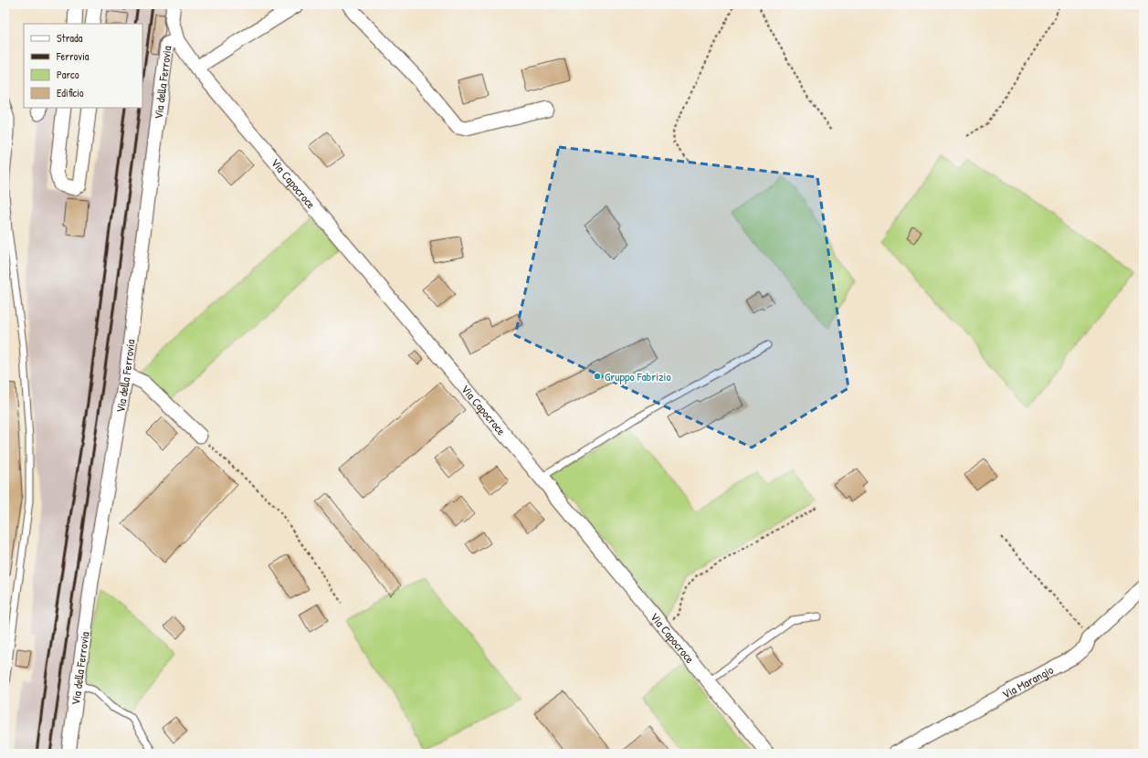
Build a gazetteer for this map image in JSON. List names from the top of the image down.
{
  "streets": {
    "street": ["Via della Ferrovia", "Via Capocroce", "Via Marangio"]
  },
  "crossings": [
    ["Via della Ferrovia", "Via Capocroce"]
  ],
  "places": ["Gruppo Fabrizio"],
  "legend": [
    "Strada",
    "Ferrovia",
    "Parco",
    "Edificio"
  ]
}
